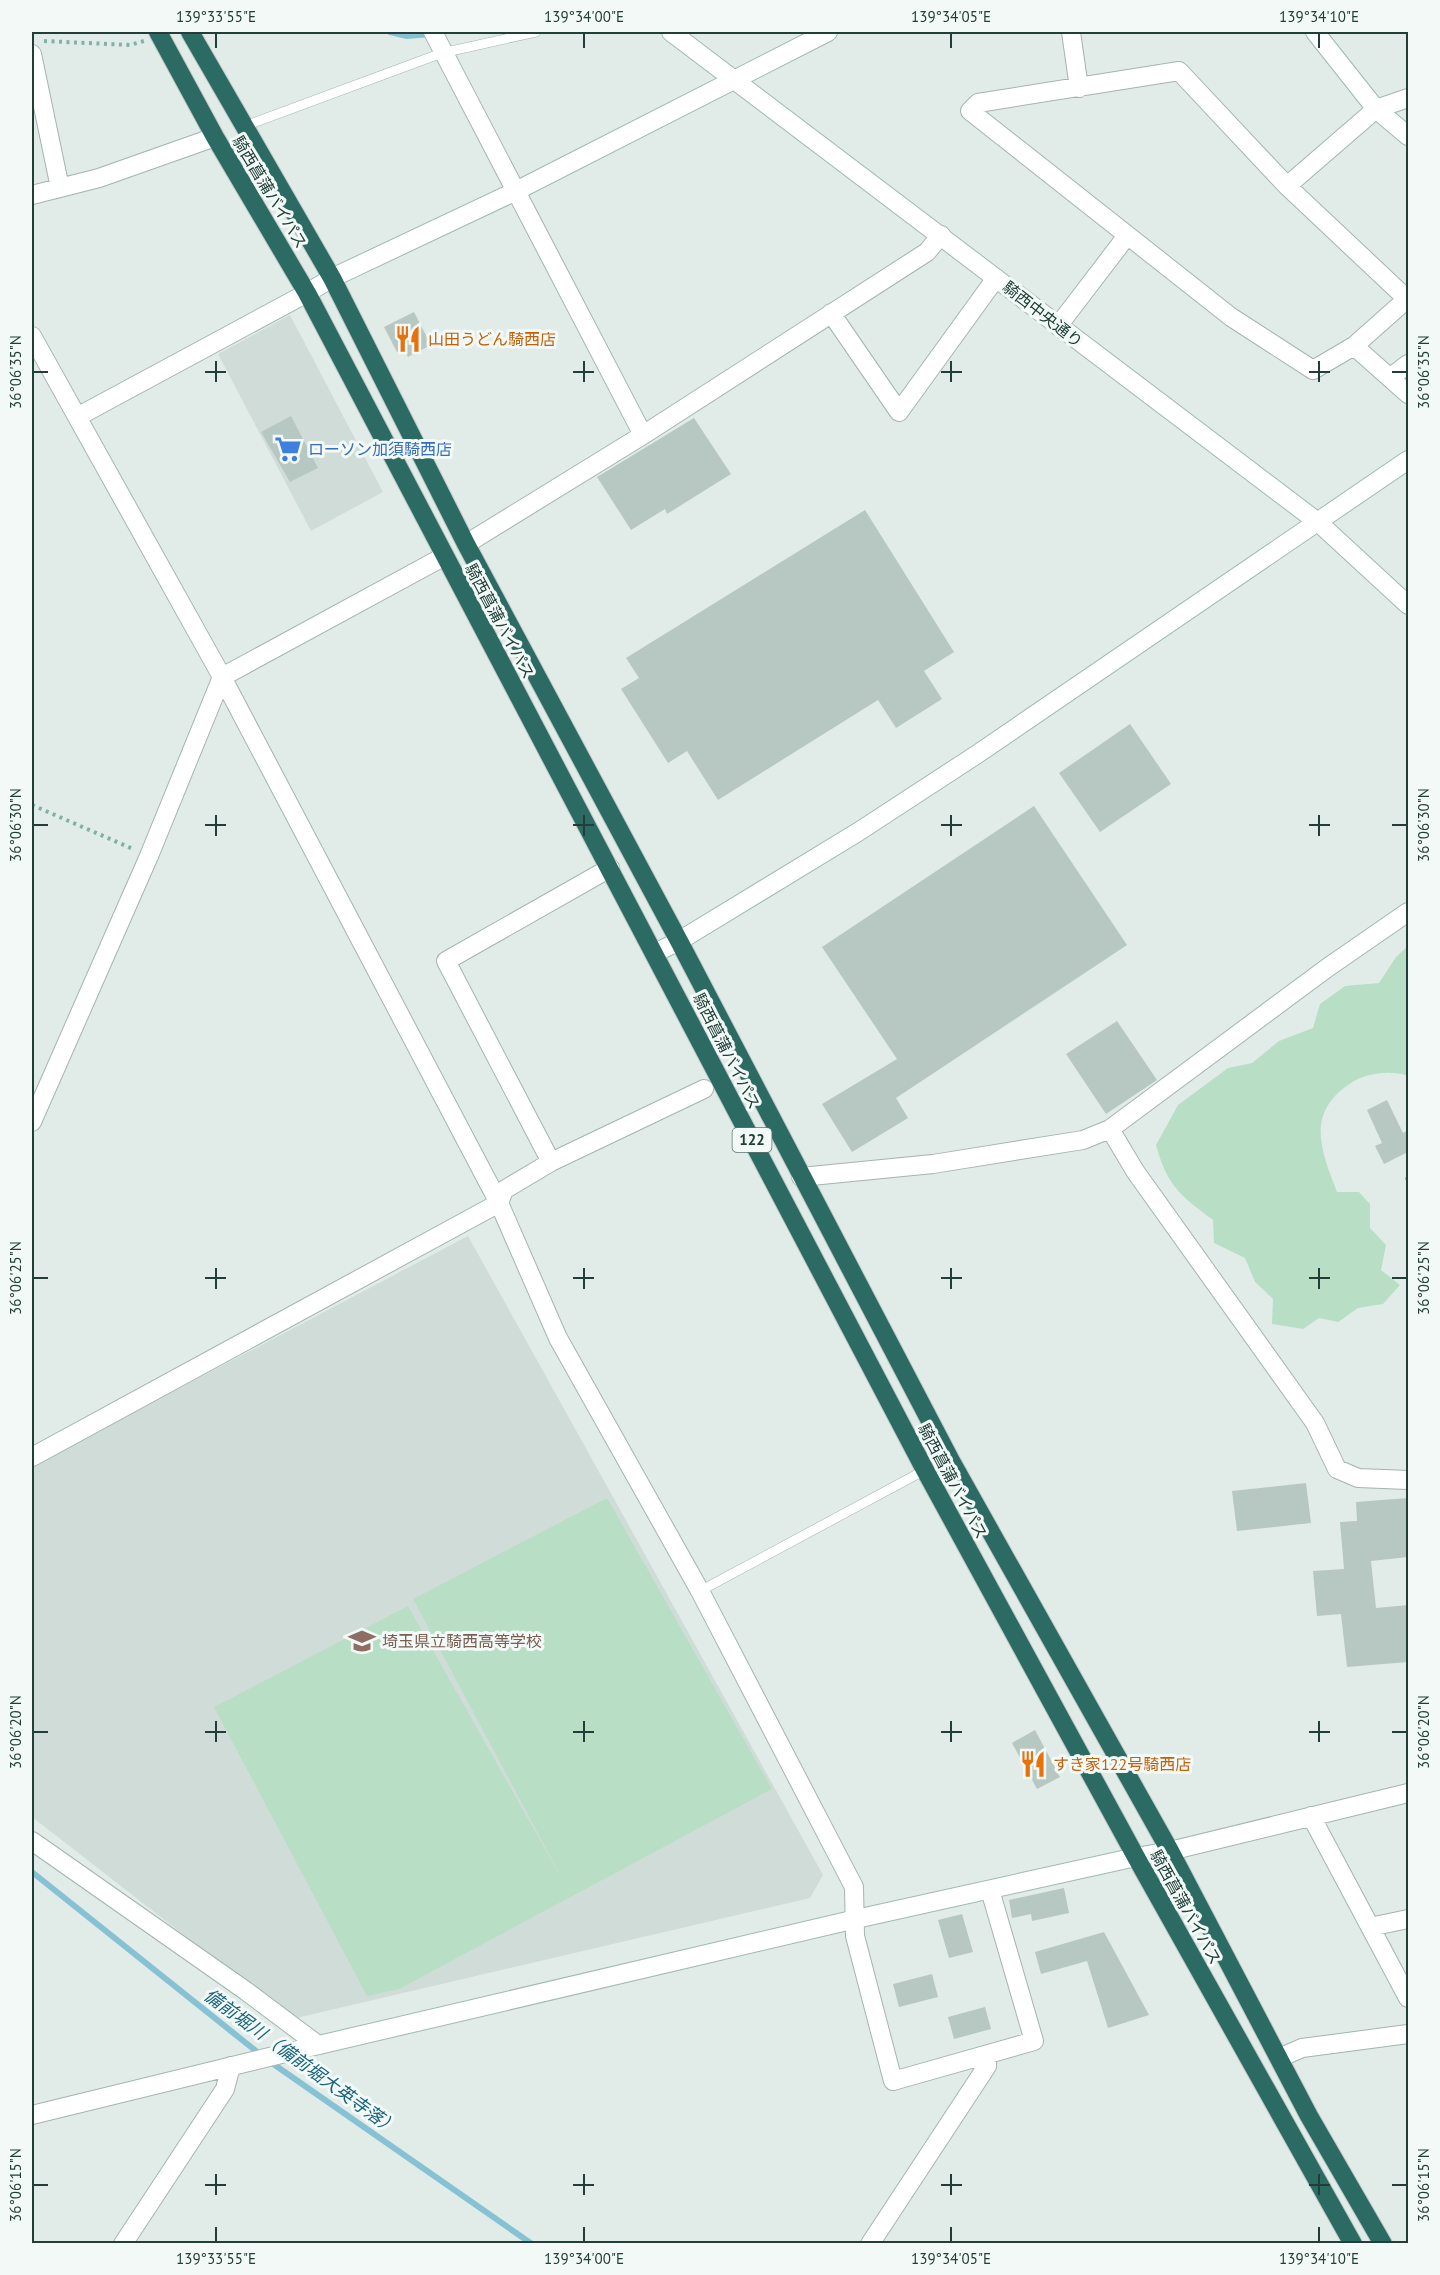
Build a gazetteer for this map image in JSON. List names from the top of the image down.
{
  "streets": {
    "highway": ["騎西菖蒲バイパス", "122"],
    "street": ["騎西中央通り"]
  },
  "water": ["備前堀川（備前堀大英寺落）"],
  "places": {
    "restaurant": ["山田うどん騎西店", "すき家122号騎西店"],
    "supermarket": ["ローソン加須騎西店"],
    "school or university": ["埼玉県立騎西高等学校"]
  },
  "coordinates": [
    "139°33'55\"E",
    "139°34'00\"E",
    "139°34'05\"E",
    "139°34'10\"E",
    "36°06'35\"N",
    "36°06'30\"N",
    "36°06'25\"N",
    "36°06'20\"N",
    "36°06'15\"N"
  ]
}
